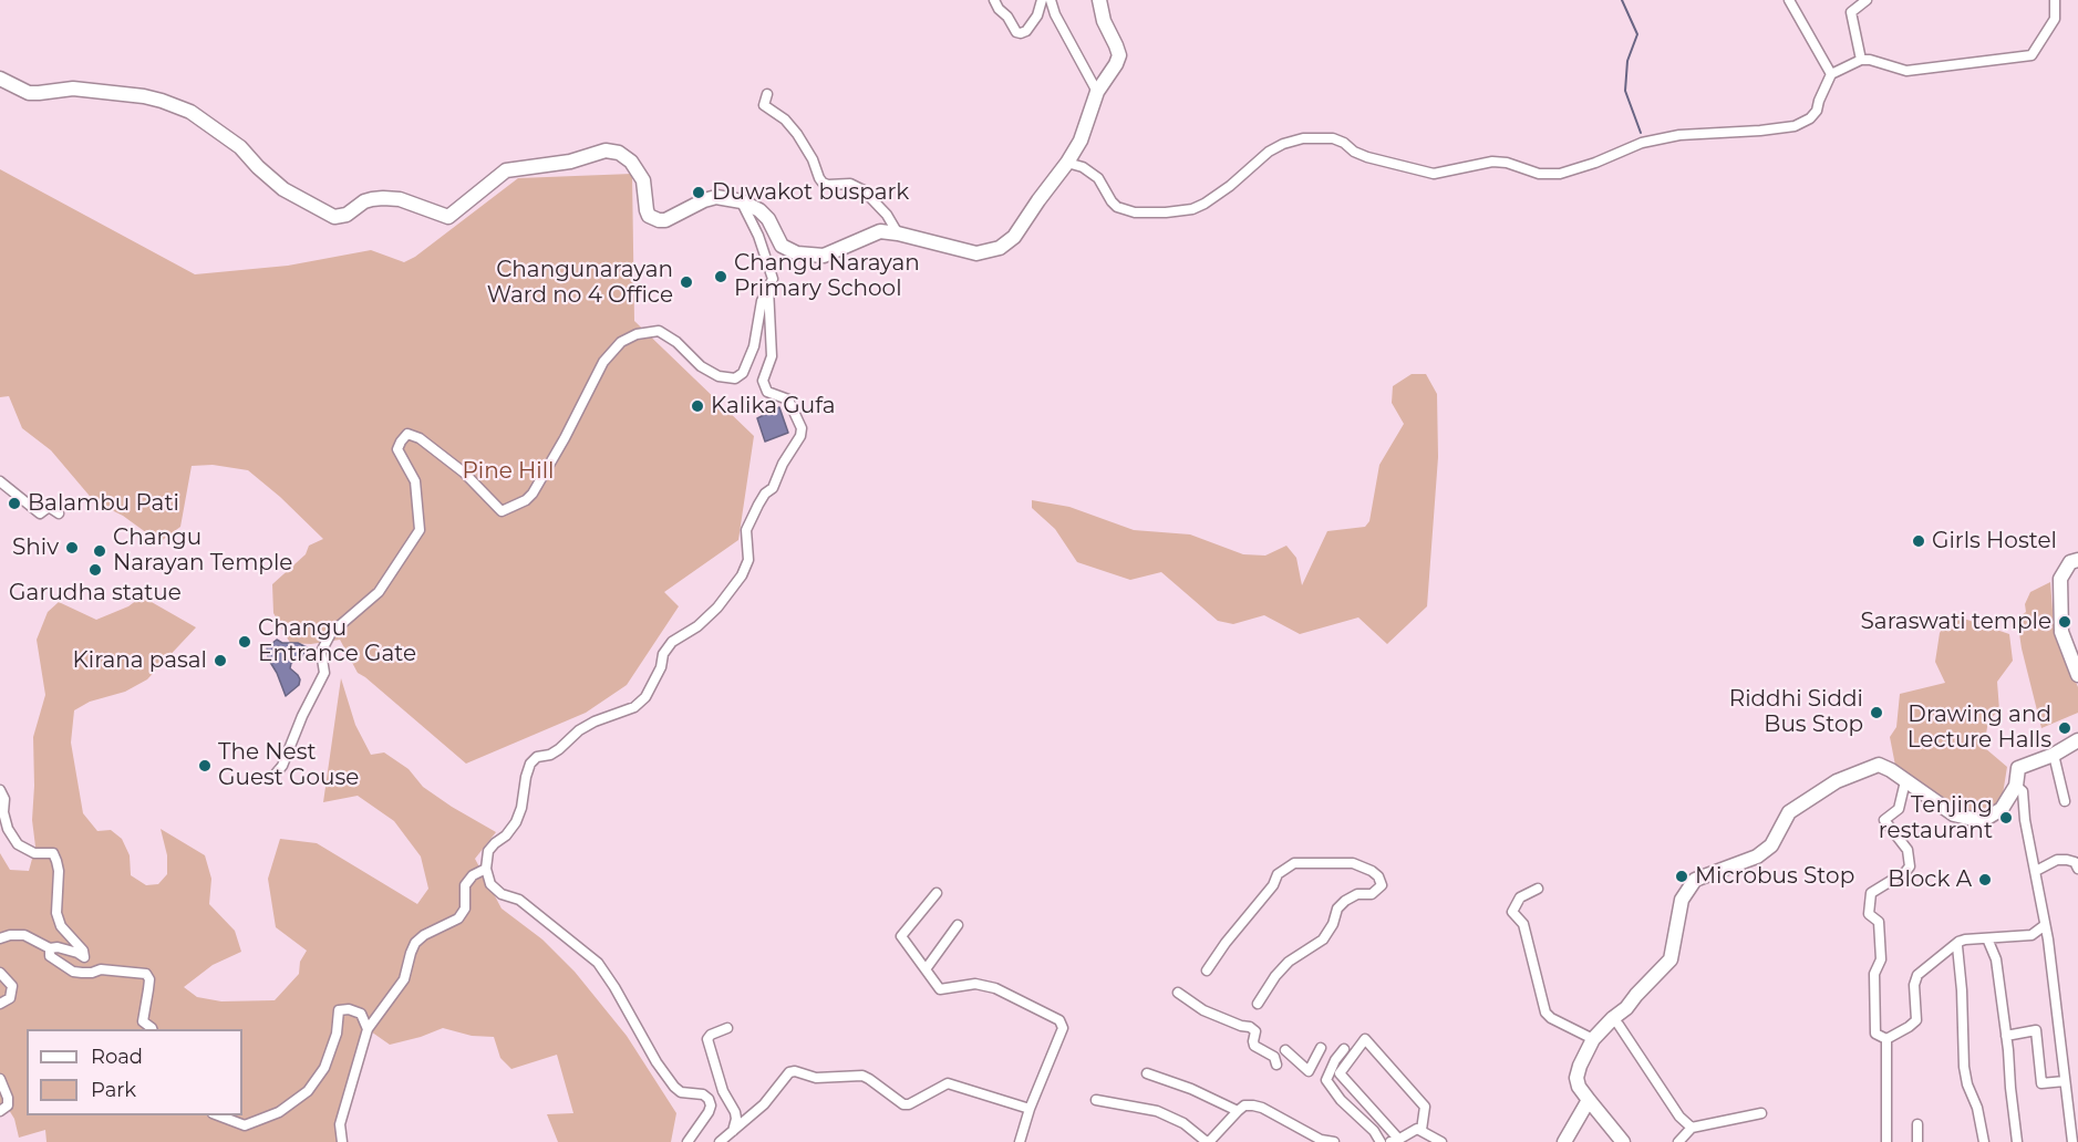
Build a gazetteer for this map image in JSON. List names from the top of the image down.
{
  "parks": ["Pine Hill"],
  "places": [
    "Duwakot buspark",
    "Changu Narayan Primary School",
    "Changunarayan Ward no 4 Office",
    "Kalika Gufa",
    "Balambu Pati",
    "Girls Hostel",
    "Shiv",
    "Changu Narayan Temple",
    "Garudha statue",
    "Saraswati temple",
    "Changu Entrance Gate",
    "Kirana pasal",
    "Riddhi Siddi Bus Stop",
    "Drawing and Lecture Halls",
    "The Nest Guest Gouse",
    "Tenjing restaurant",
    "Microbus Stop",
    "Block A"
  ],
  "legend": ["Road", "Park"]
}
